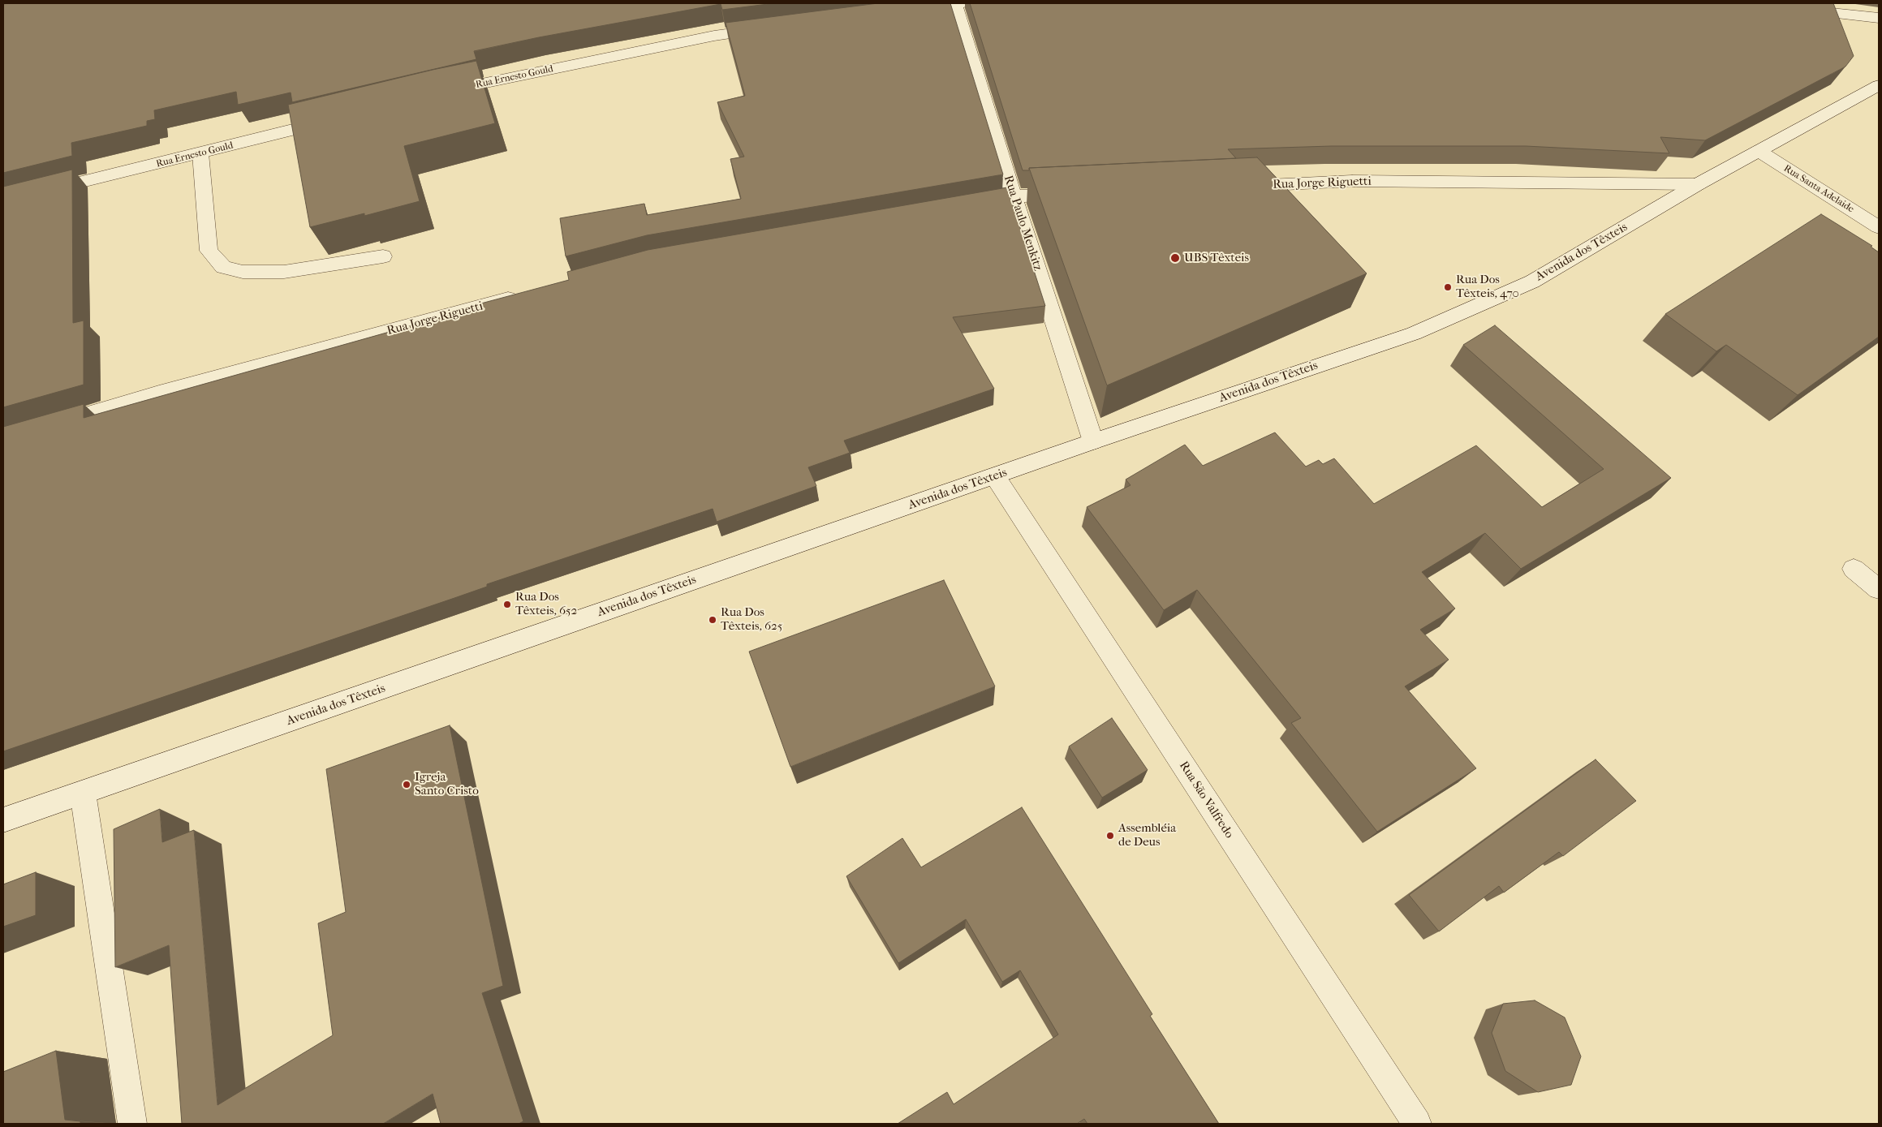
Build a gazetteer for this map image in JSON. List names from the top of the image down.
{
  "streets": {
    "street": [
      "Rua Ernesto Gould",
      "Rua Jorge Riguetti",
      "Rua Santa Adelaide",
      "Rua Paulo Menkitz",
      "Avenida dos Têxteis",
      "Rua São Valfredo"
    ]
  },
  "crossings": [
    ["Rua Jorge Riguetti", "Avenida dos Têxteis"],
    ["Rua Santa Adelaide", "Avenida dos Têxteis"],
    ["Rua Paulo Menkitz", "Avenida dos Têxteis"],
    ["Avenida dos Têxteis", "Rua São Valfredo"]
  ],
  "places": [
    "UBS Têxteis",
    "Rua Dos Têxteis, 470",
    "Rua Dos Têxteis, 652",
    "Rua Dos Têxteis, 625",
    "Igreja Santo Cristo",
    "Assembléia de Deus"
  ]
}
